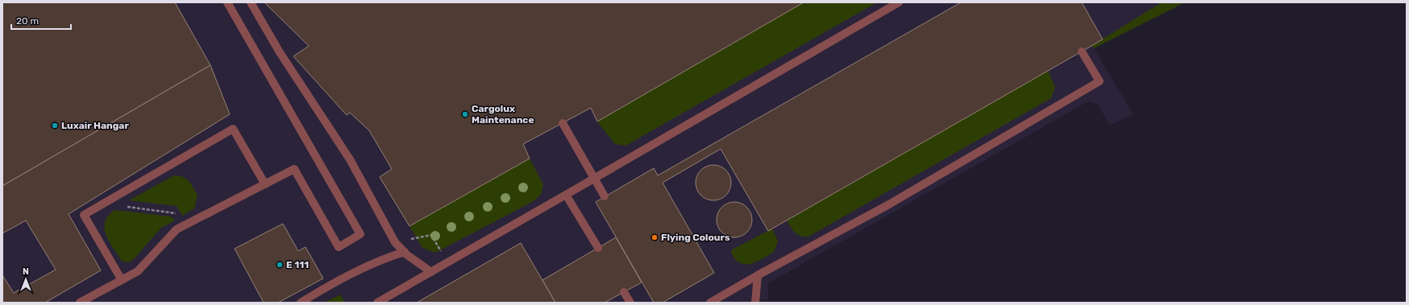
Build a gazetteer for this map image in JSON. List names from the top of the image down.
{
  "places": [
    "Cargolux Maintenance",
    "Luxair Hangar",
    "Flying Colours",
    "E 111"
  ],
  "scale_bar": "20 m",
  "north": "top"
}
